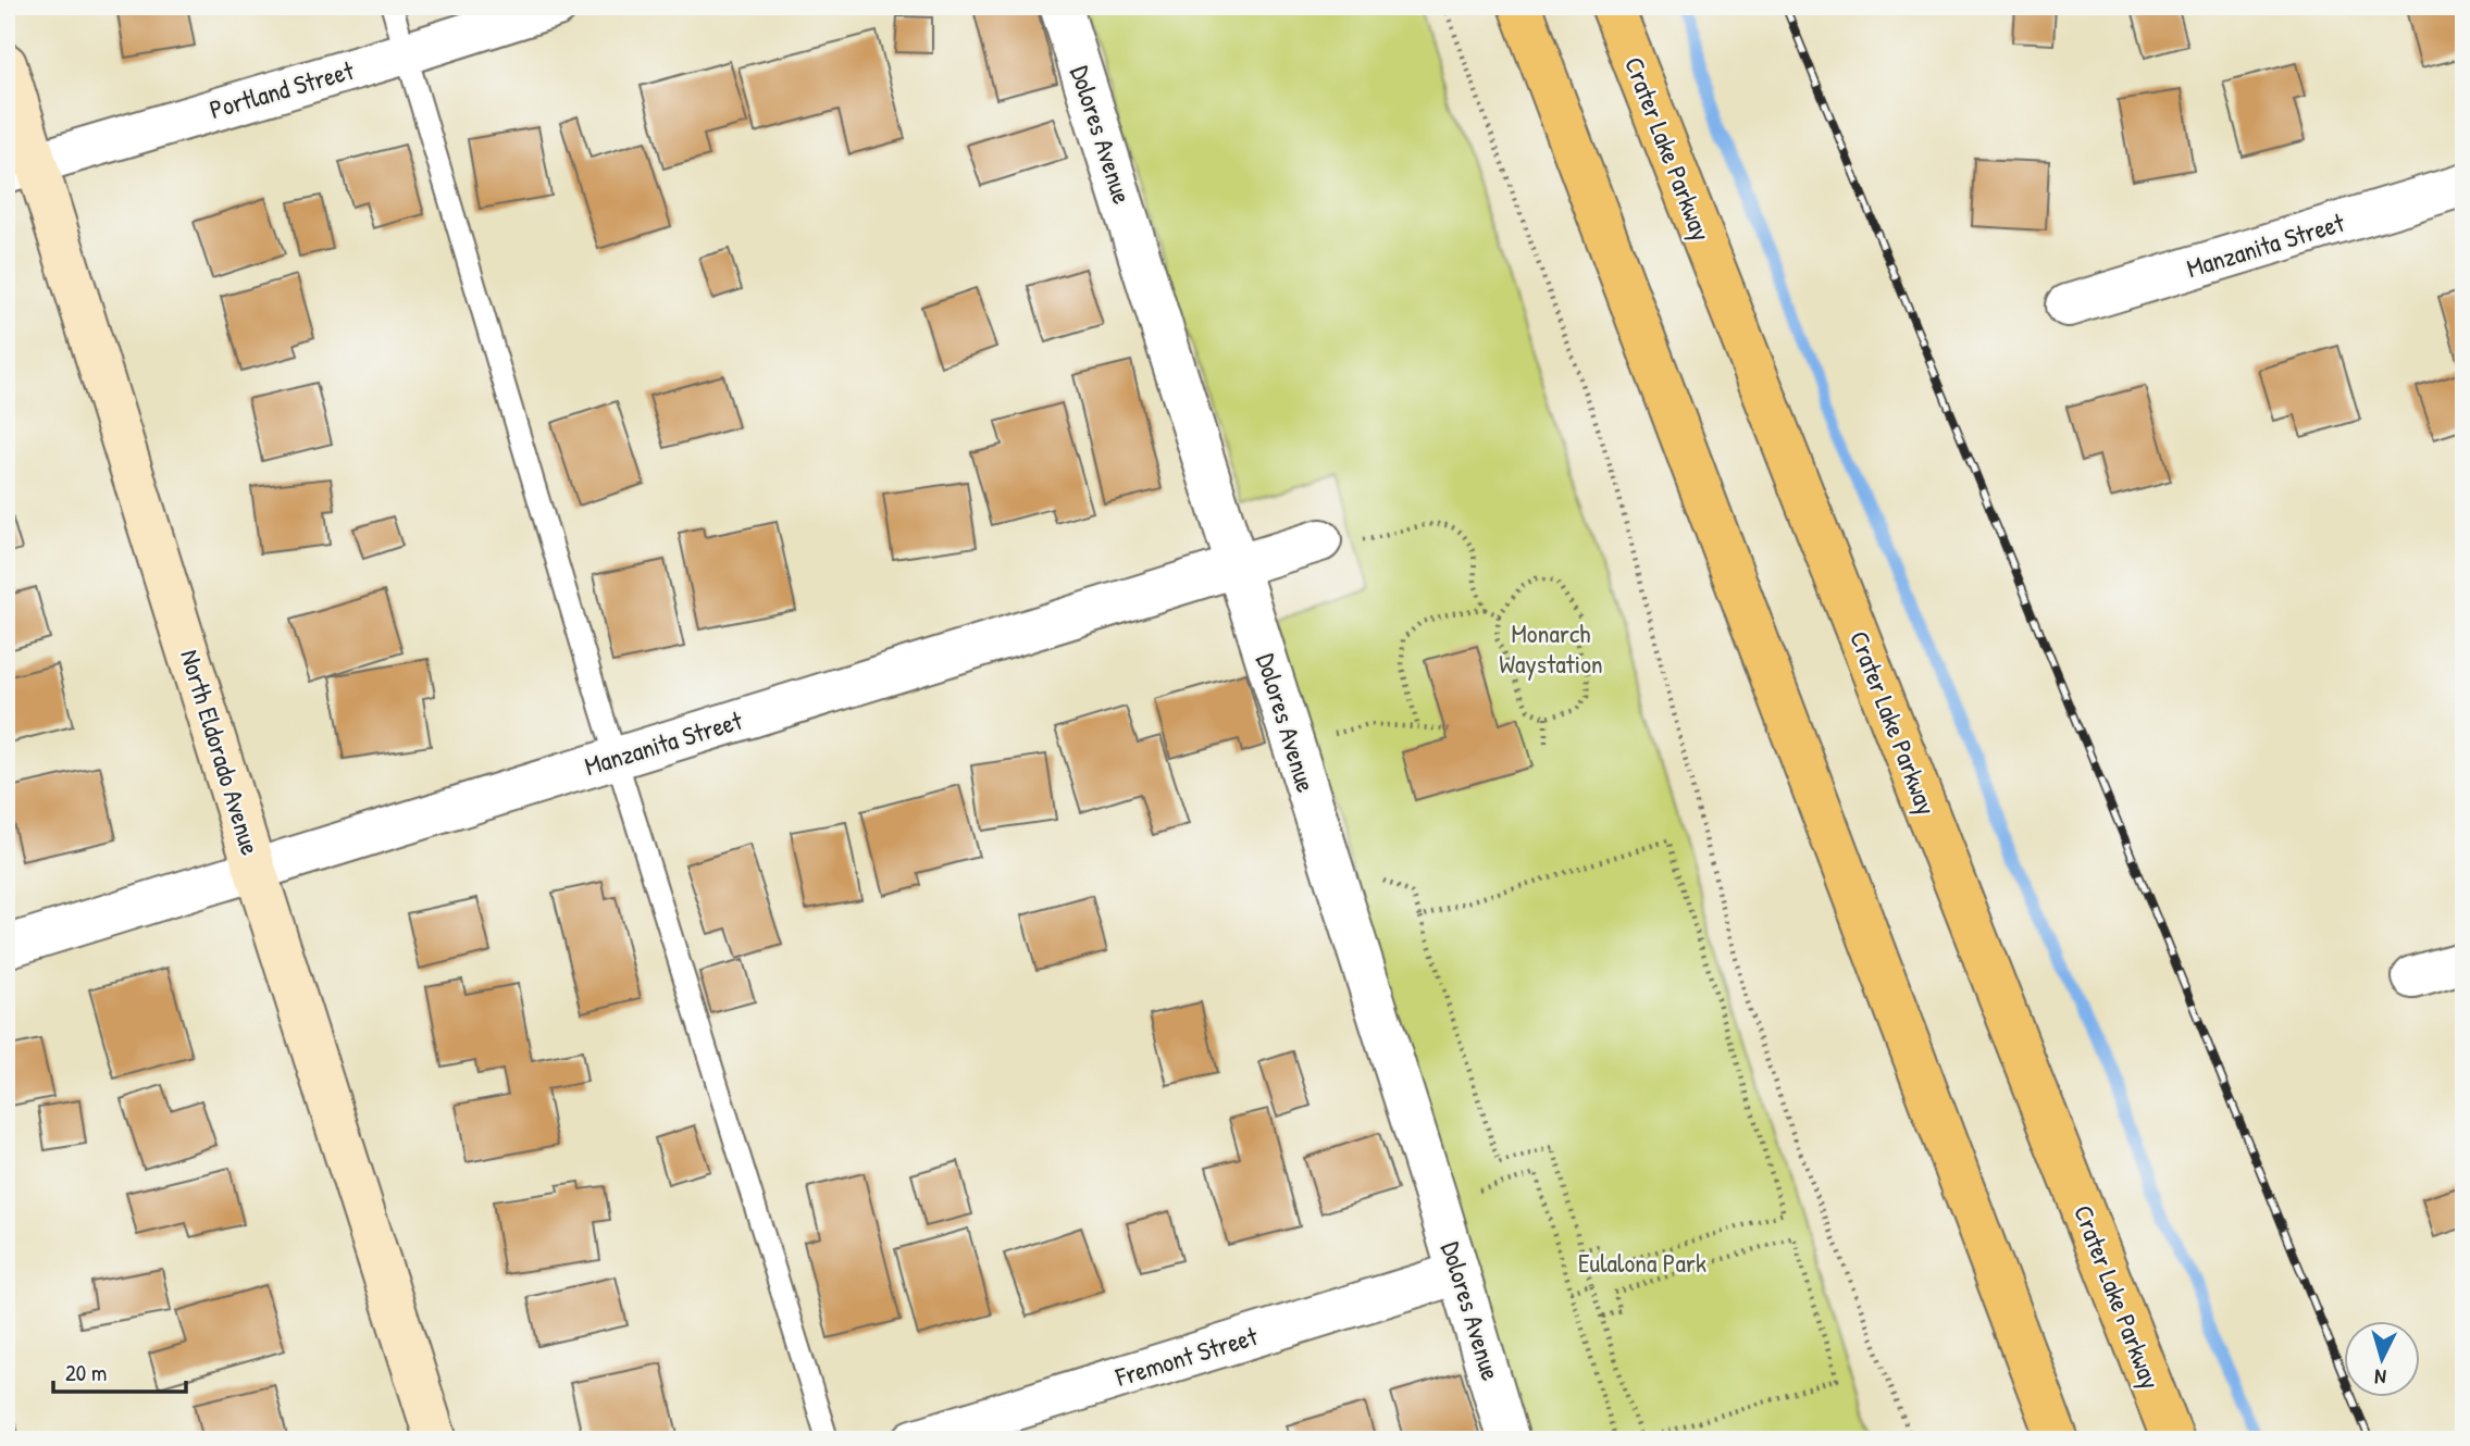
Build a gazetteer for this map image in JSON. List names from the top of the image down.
{
  "streets": {
    "main road": ["Crater Lake Parkway"],
    "street": [
      "Portland Street",
      "Dolores Avenue",
      "Manzanita Street",
      "North Eldorado Avenue",
      "Fremont Street"
    ]
  },
  "crossings": [
    ["Portland Street", "North Eldorado Avenue"],
    ["Dolores Avenue", "Manzanita Street"],
    ["Dolores Avenue", "Fremont Street"],
    ["Manzanita Street", "North Eldorado Avenue"]
  ],
  "parks": ["Monarch Waystation", "Eulalona Park"],
  "scale_bar": "20 m",
  "north": "bottom"
}
